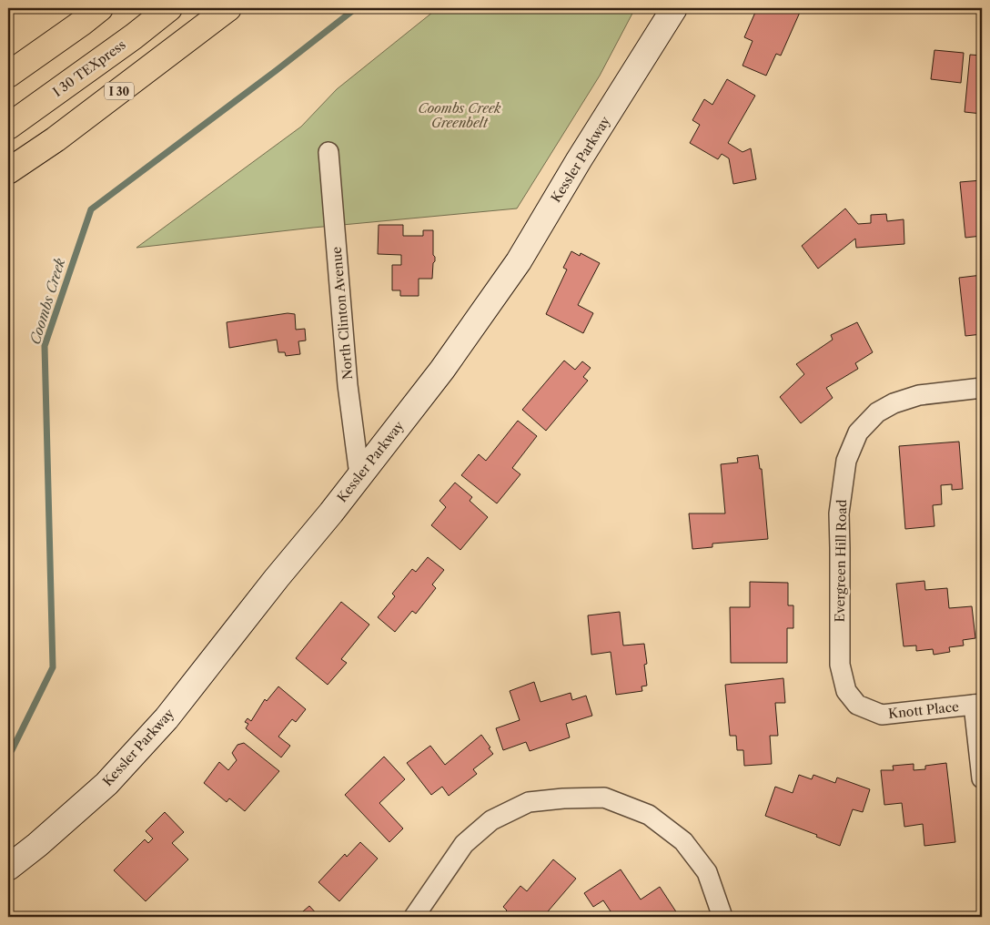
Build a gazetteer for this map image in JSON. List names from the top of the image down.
{
  "streets": {
    "highway": ["I 30 TEXpress", "I 30"],
    "street": [
      "Kessler Parkway",
      "North Clinton Avenue",
      "Evergreen Hill Road",
      "Knott Place"
    ]
  },
  "crossings": [
    ["Kessler Parkway", "North Clinton Avenue"],
    ["Evergreen Hill Road", "Knott Place"]
  ],
  "water": ["Coombs Creek"],
  "parks": ["Coombs Creek Greenbelt"]
}
